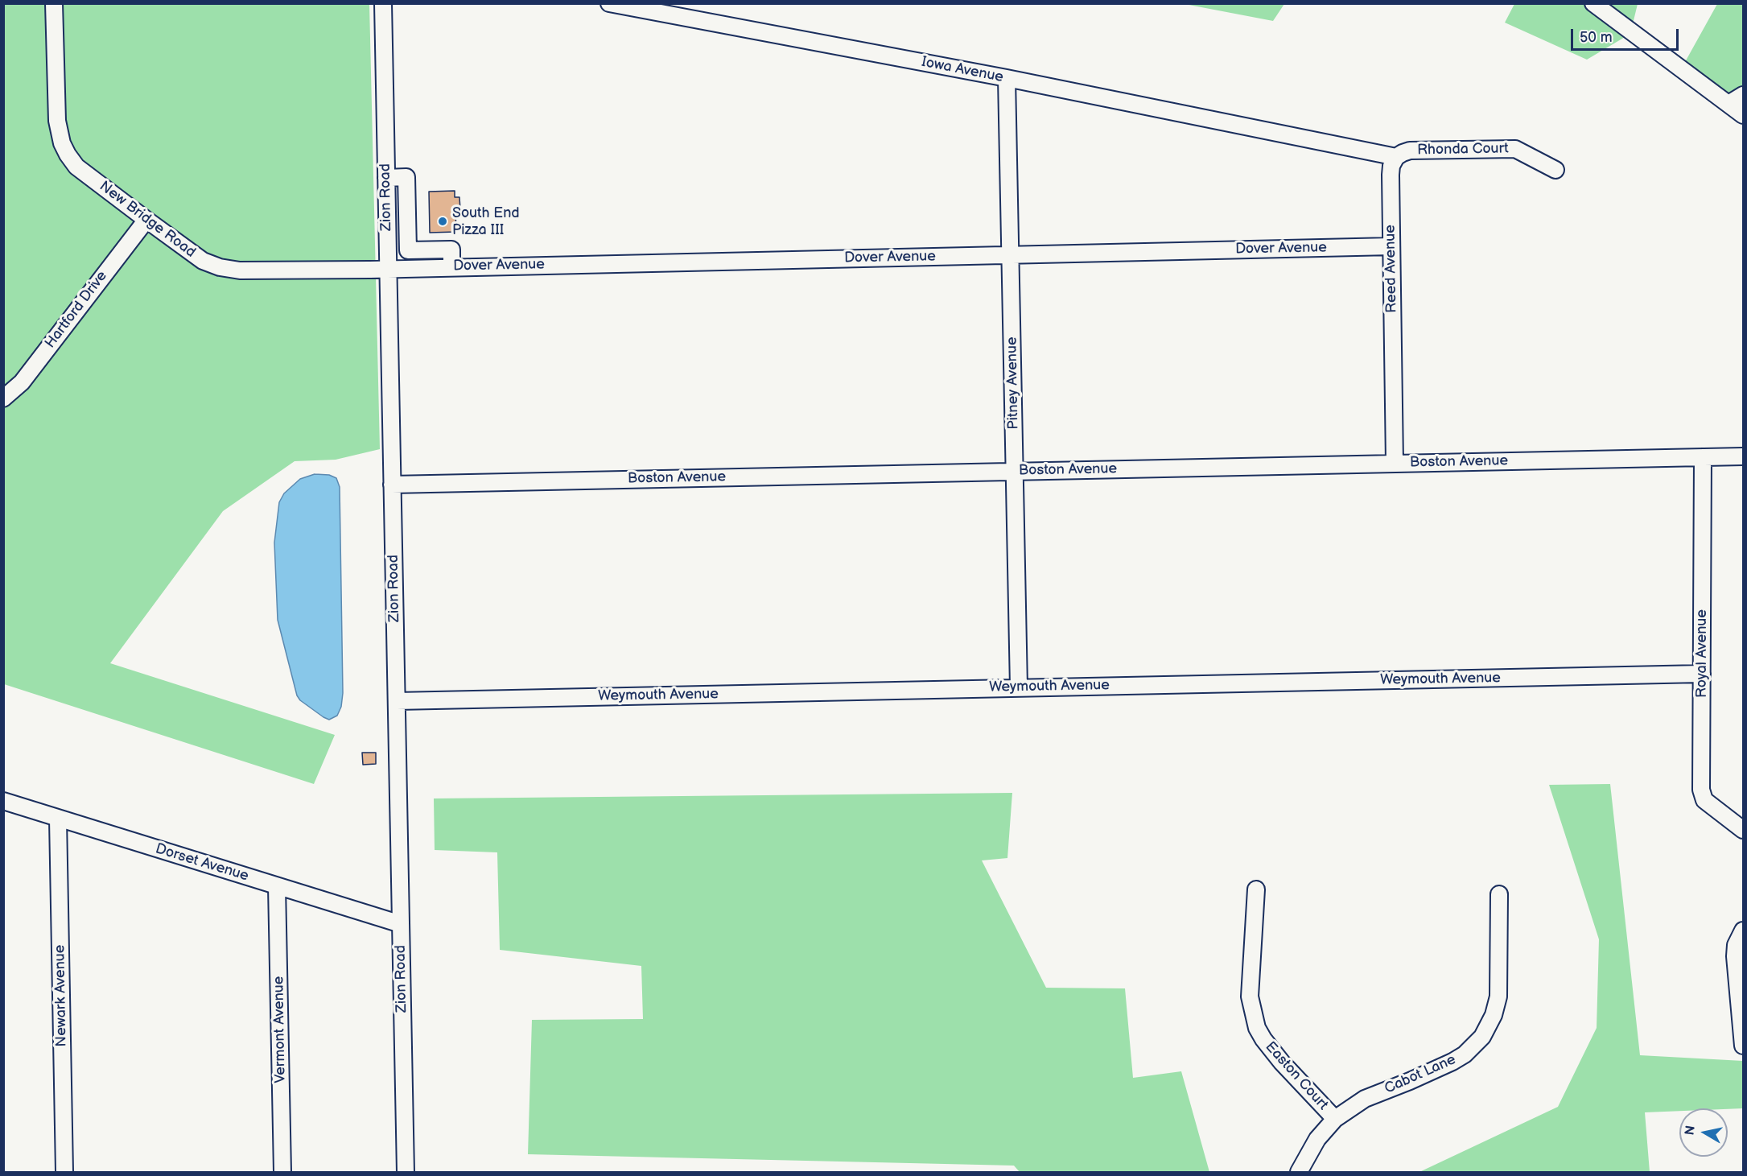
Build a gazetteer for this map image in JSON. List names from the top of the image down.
{
  "streets": {
    "street": [
      "Iowa Avenue",
      "Rhonda Court",
      "Zion Road",
      "New Bridge Road",
      "Dover Avenue",
      "Reed Avenue",
      "Hartford Drive",
      "Pitney Avenue",
      "Boston Avenue",
      "Royal Avenue",
      "Weymouth Avenue",
      "Dorset Avenue",
      "Newark Avenue",
      "Vermont Avenue",
      "Cabot Lane",
      "Easton Court"
    ]
  },
  "crossings": [
    ["Iowa Avenue", "Rhonda Court"],
    ["Iowa Avenue", "Reed Avenue"],
    ["Iowa Avenue", "Pitney Avenue"],
    ["Rhonda Court", "Reed Avenue"],
    ["Zion Road", "New Bridge Road"],
    ["Zion Road", "Dover Avenue"],
    ["Zion Road", "Boston Avenue"],
    ["Zion Road", "Weymouth Avenue"],
    ["Zion Road", "Dorset Avenue"],
    ["New Bridge Road", "Dover Avenue"],
    ["New Bridge Road", "Hartford Drive"],
    ["Dover Avenue", "Reed Avenue"],
    ["Dover Avenue", "Pitney Avenue"],
    ["Reed Avenue", "Boston Avenue"],
    ["Pitney Avenue", "Boston Avenue"],
    ["Pitney Avenue", "Weymouth Avenue"],
    ["Boston Avenue", "Royal Avenue"],
    ["Royal Avenue", "Weymouth Avenue"],
    ["Dorset Avenue", "Newark Avenue"],
    ["Dorset Avenue", "Vermont Avenue"],
    ["Cabot Lane", "Easton Court"]
  ],
  "places": ["South End Pizza III"],
  "scale_bar": "50 m",
  "north": "left"
}
